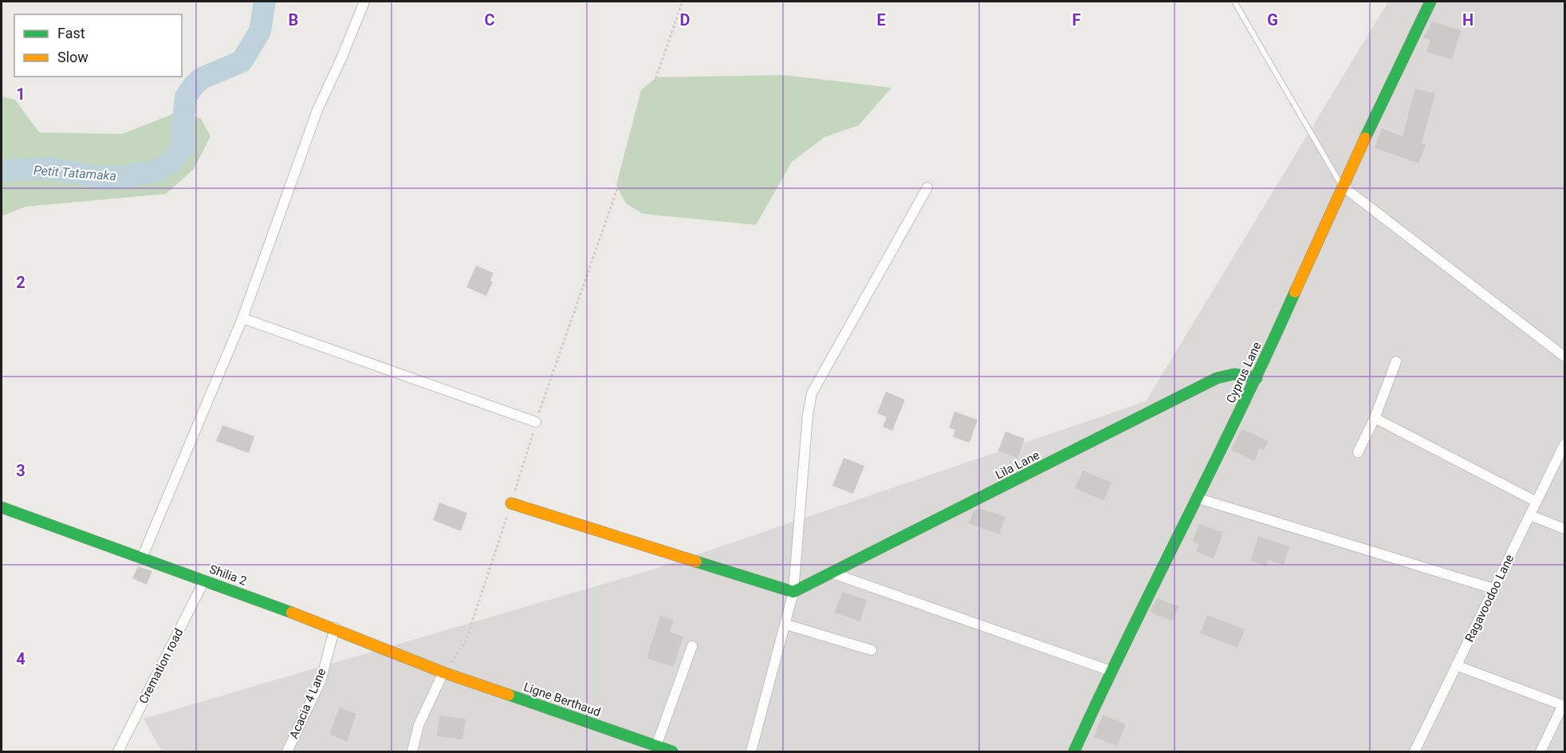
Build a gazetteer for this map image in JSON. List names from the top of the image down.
{
  "streets": {
    "street": [
      "Cyprus Lane",
      "Lila Lane",
      "Shilia 2",
      "Ragavoodoo Lane",
      "Cremation road",
      "Ligne Berthaud",
      "Acacia 4 Lane"
    ]
  },
  "crossings": [
    ["Cyprus Lane", "Lila Lane"],
    ["Shilia 2", "Cremation road"],
    ["Shilia 2", "Ligne Berthaud"],
    ["Shilia 2", "Acacia 4 Lane"]
  ],
  "water": ["Petit Tatamaka"],
  "legend": ["Fast", "Slow"],
  "grid": {
    "columns": [
      "B",
      "C",
      "D",
      "E",
      "F",
      "G",
      "H"
    ],
    "rows": [
      "1",
      "2",
      "3",
      "4"
    ]
  }
}
